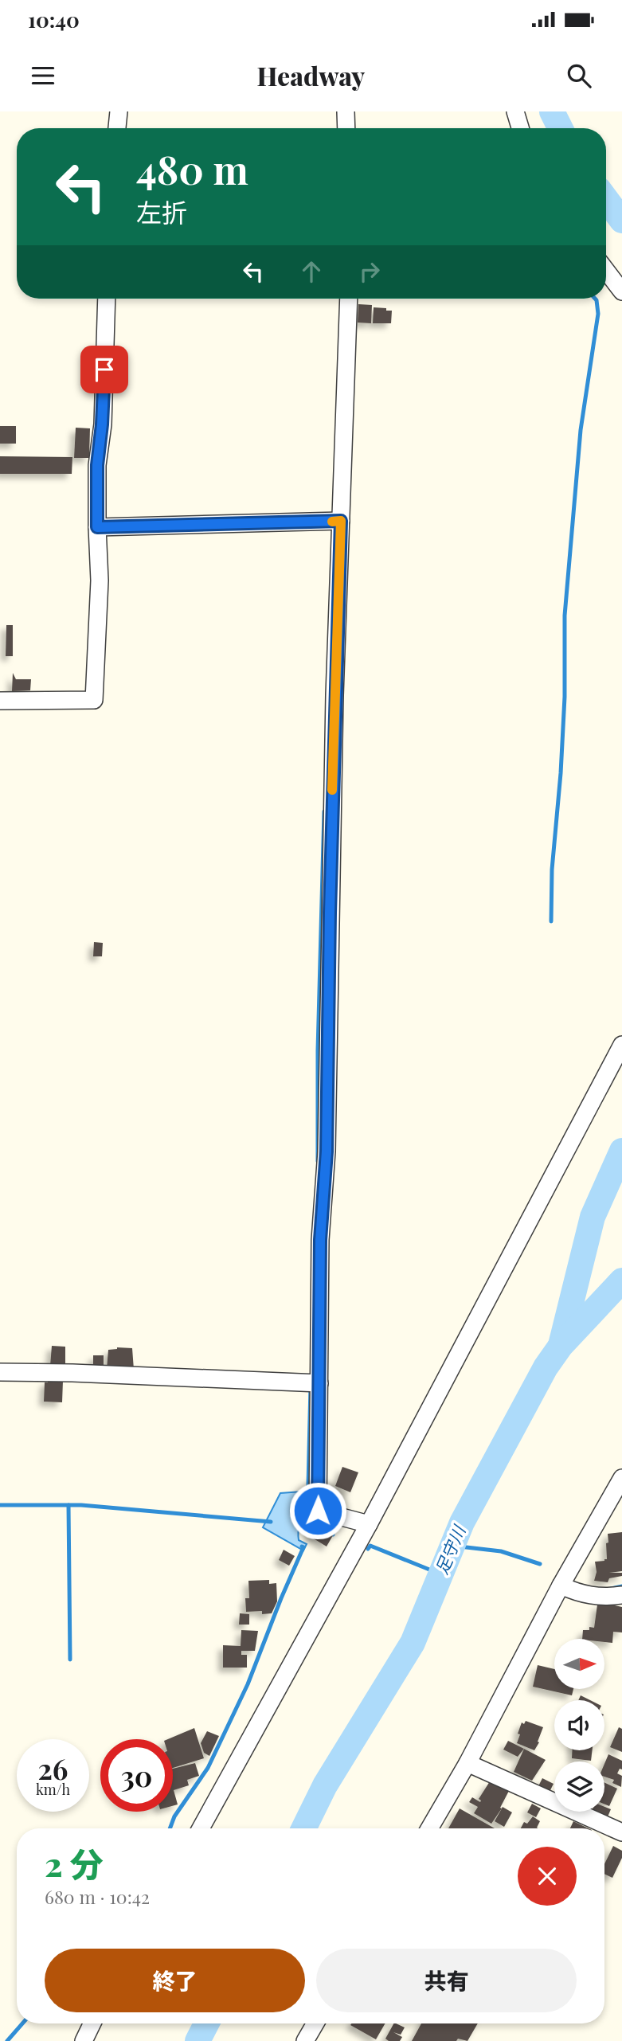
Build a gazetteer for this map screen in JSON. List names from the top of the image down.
{
  "water": ["足守川"],
  "north": "right",
  "page": {
    "status": "10:40",
    "header": "Headway",
    "turn": ["480 m", "左折"],
    "speed": "26 km/h",
    "limit": "30",
    "heading": ["2 分", "680 m · 10:42"],
    "buttons": ["終了", "共有"]
  }
}
